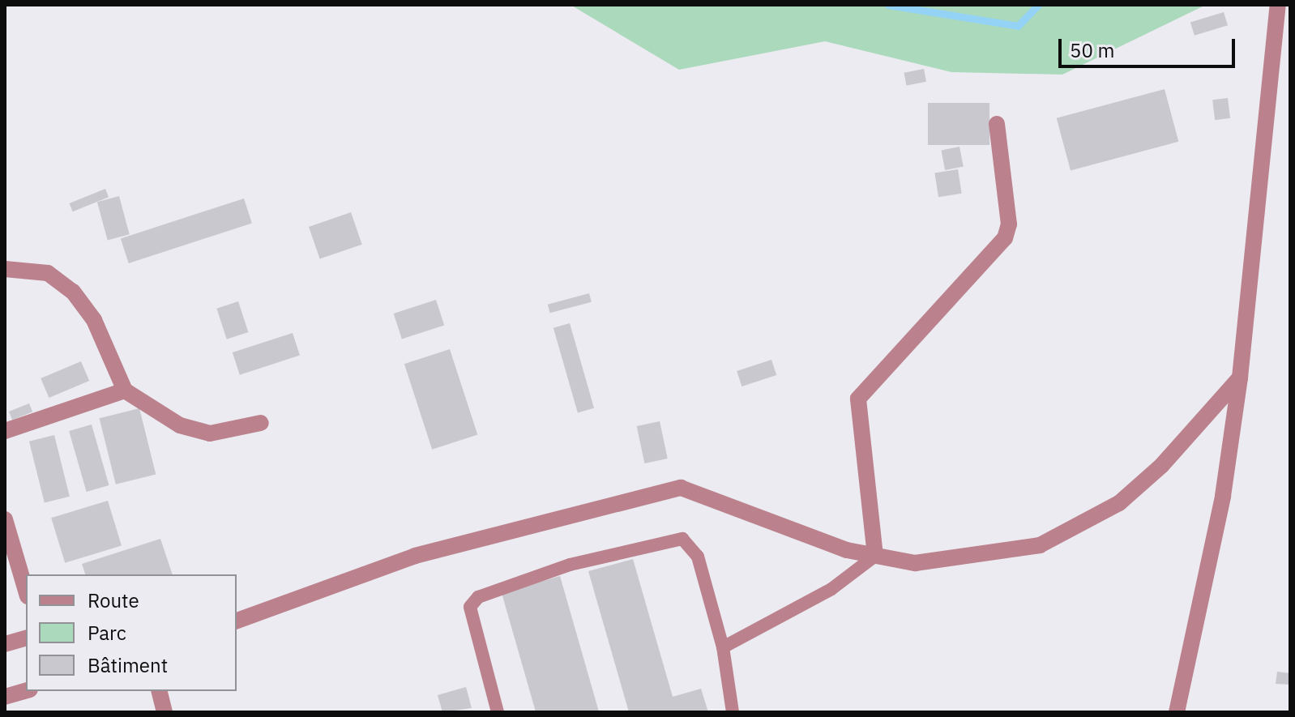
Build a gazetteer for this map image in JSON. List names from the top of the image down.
{
  "legend": ["Route", "Parc", "Bâtiment"],
  "scale_bar": "50 m"
}
